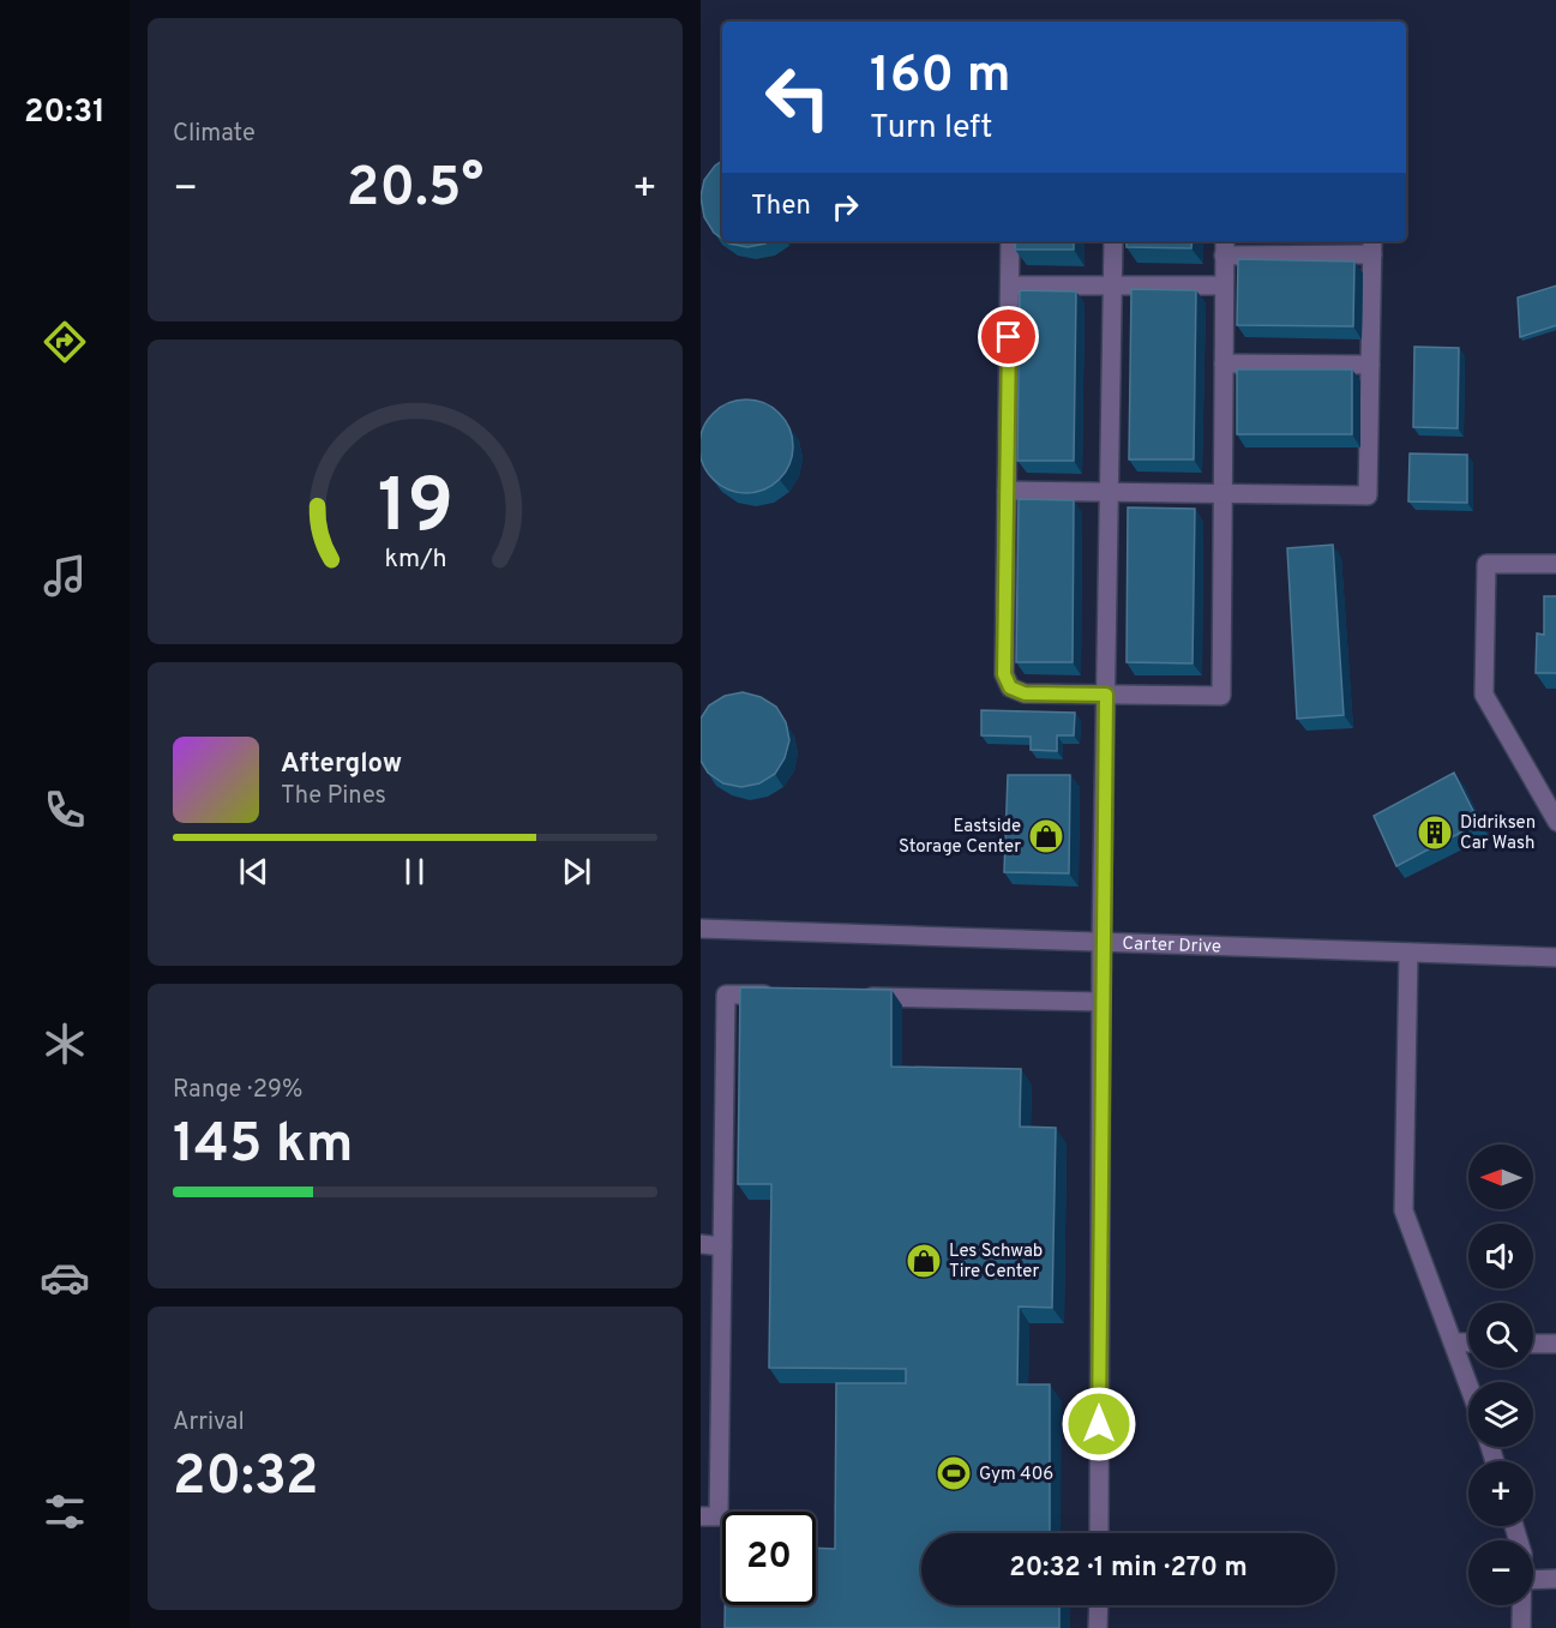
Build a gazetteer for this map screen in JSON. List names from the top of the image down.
{
  "streets": {
    "street": ["Carter Drive"]
  },
  "places": {
    "building": ["Didriksen Car Wash"],
    "shop": ["Eastside Storage Center", "Les Schwab Tire Center"],
    "sports": ["Gym 406"]
  },
  "north": "left",
  "page": {
    "tabs": "20:31",
    "tile": [
      "Climate",
      ["Range · 29%", "145 km"],
      ["Arrival", "20:32"]
    ],
    "turn": ["160 m", "Turn left"],
    "heat": ["−", "20.5°", "+"],
    "then": "Then",
    "song": ["Afterglow", "The Pines"],
    "map_buttons": ["+", "−"],
    "limit": "20",
    "trip": "20:32 · 1 min · 270 m",
    "gauge": ["19", "km/h"]
  }
}
